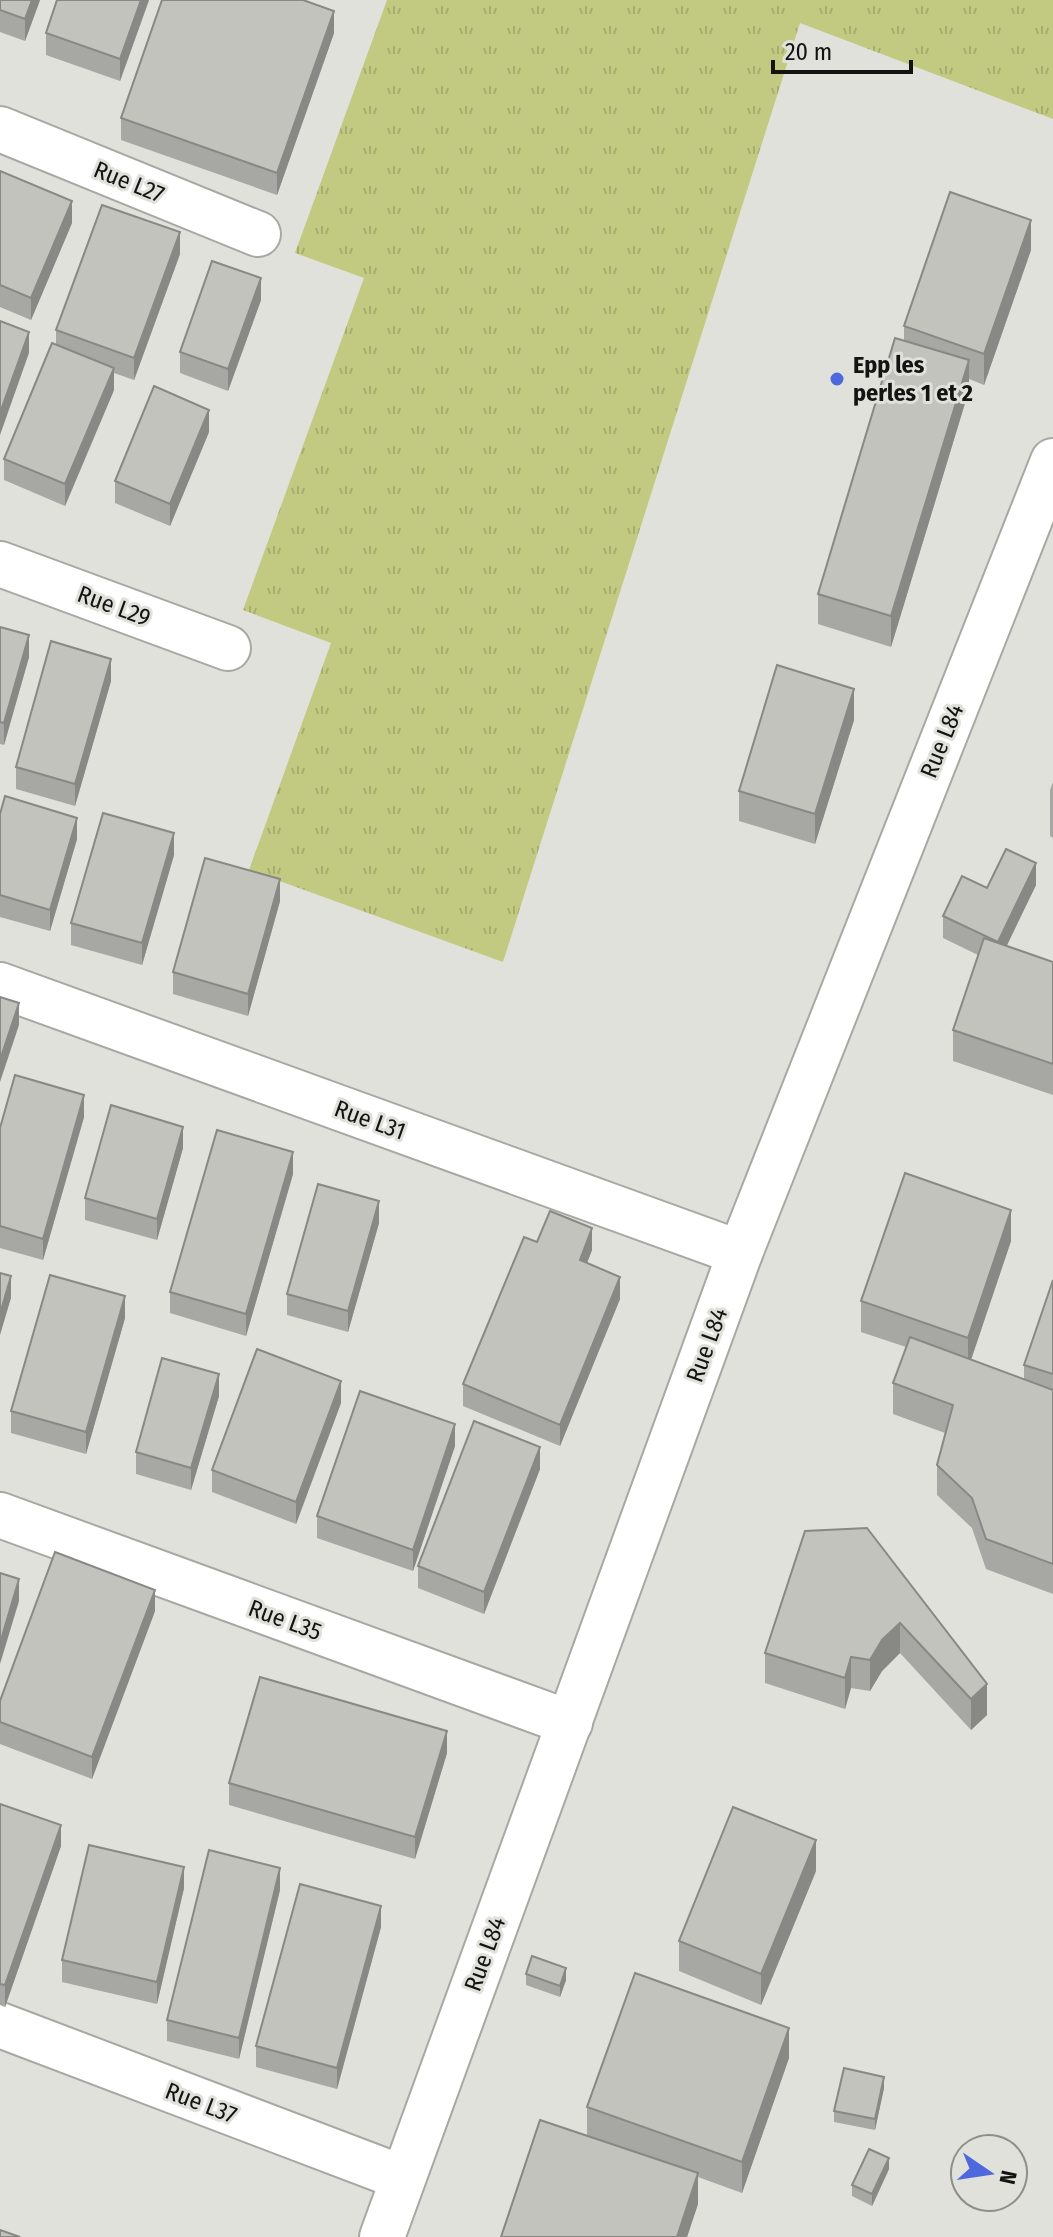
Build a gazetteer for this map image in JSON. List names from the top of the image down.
{
  "streets": {
    "street": [
      "Rue L27",
      "Rue L29",
      "Rue L84",
      "Rue L31",
      "Rue L35",
      "Rue L37"
    ]
  },
  "crossings": [
    ["Rue L84", "Rue L31"],
    ["Rue L84", "Rue L35"],
    ["Rue L84", "Rue L37"]
  ],
  "places": ["Epp les perles 1 et 2"],
  "scale_bar": "20 m",
  "north": "right"
}
